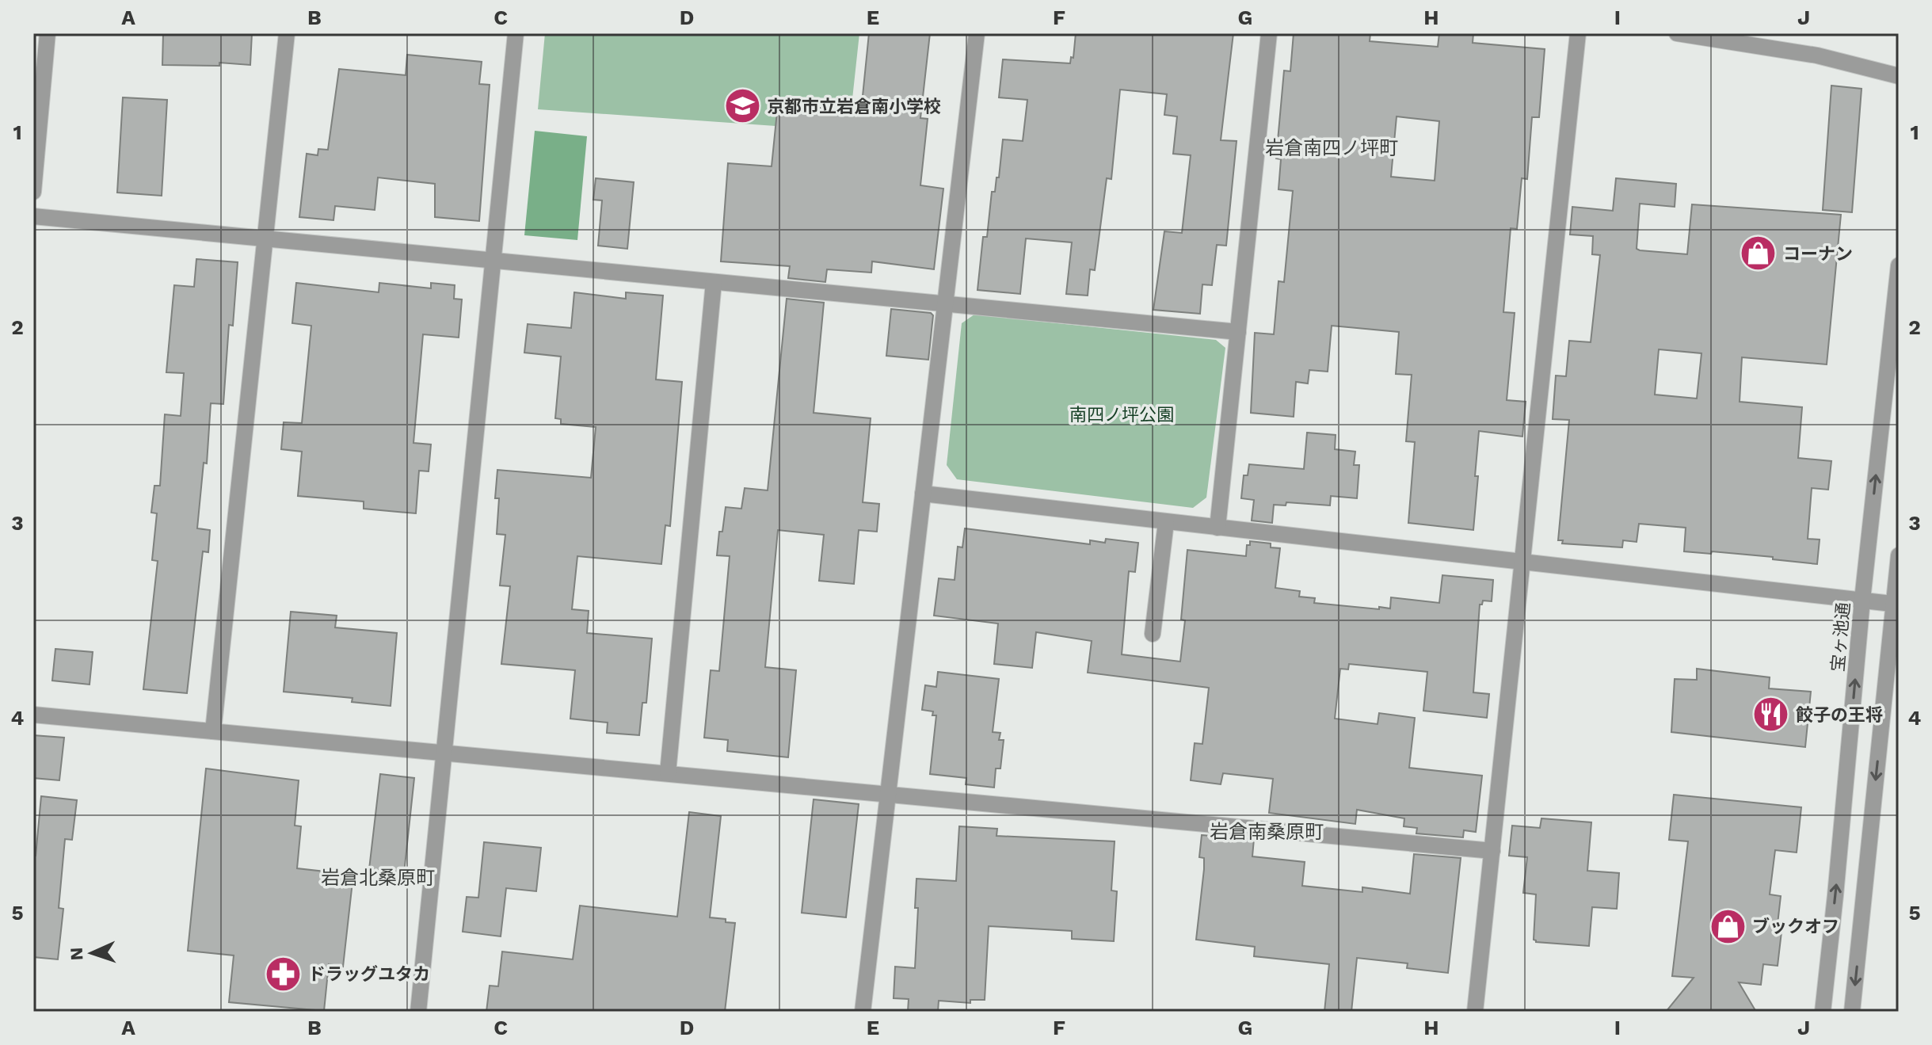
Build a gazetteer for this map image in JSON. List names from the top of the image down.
{
  "streets": {
    "street": ["宝ヶ池通"]
  },
  "districts": ["岩倉南四ノ坪町", "岩倉南桑原町", "岩倉北桑原町"],
  "parks": ["南四ノ坪公園"],
  "places": {
    "school or university": ["京都市立岩倉南小学校"],
    "shop": ["コーナン", "ブックオフ"],
    "restaurant": ["餃子の王将"],
    "pharmacy": ["ドラッグユタカ"]
  },
  "north": "left",
  "grid": {
    "columns": [
      "A",
      "B",
      "C",
      "D",
      "E",
      "F",
      "G",
      "H",
      "I",
      "J"
    ],
    "rows": [
      "1",
      "2",
      "3",
      "4",
      "5"
    ]
  }
}
